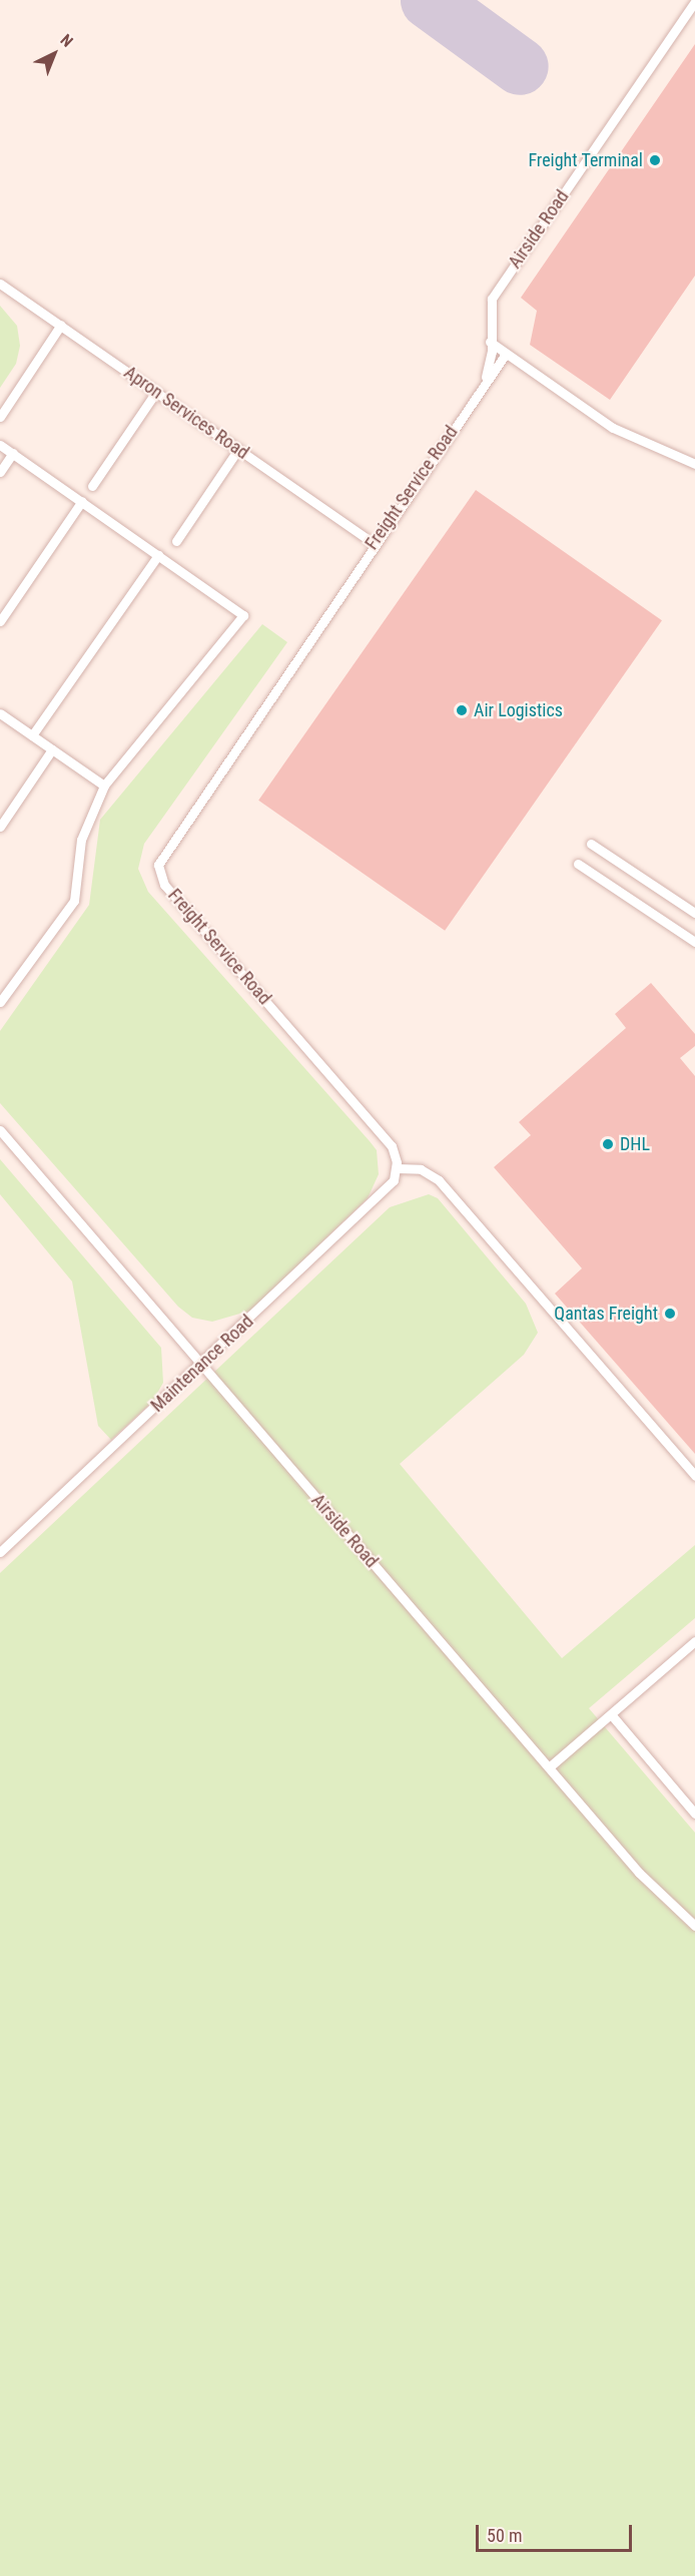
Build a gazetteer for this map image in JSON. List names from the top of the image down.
{
  "streets": {
    "lane": [
      "Airside Road",
      "Apron Services Road",
      "Freight Service Road",
      "Maintenance Road"
    ]
  },
  "crossings": [
    ["Airside Road", "Freight Service Road"],
    ["Airside Road", "Maintenance Road"],
    ["Apron Services Road", "Freight Service Road"],
    ["Freight Service Road", "Maintenance Road"]
  ],
  "places": [
    "Freight Terminal",
    "Air Logistics",
    "DHL",
    "Qantas Freight"
  ],
  "scale_bar": "50 m",
  "north": "top right"
}
